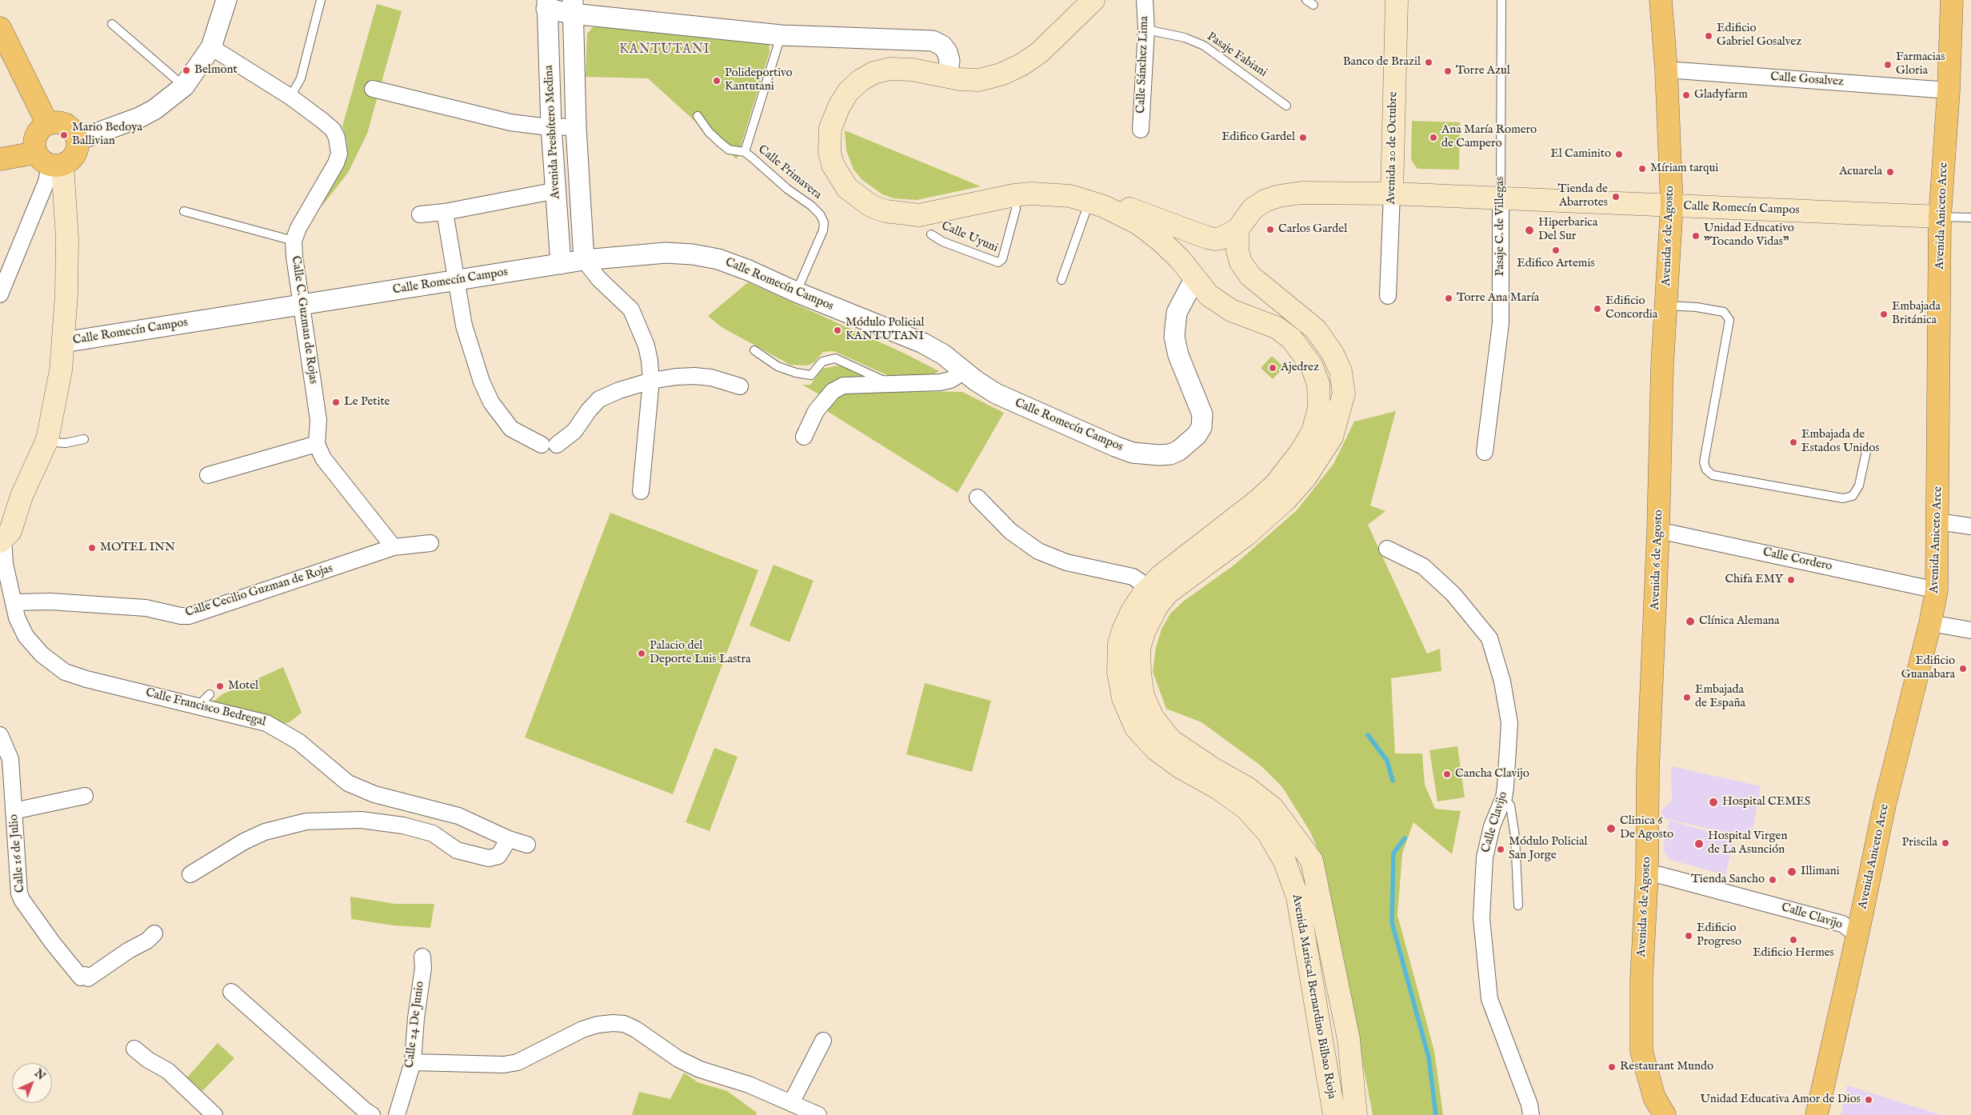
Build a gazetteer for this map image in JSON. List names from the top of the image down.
{
  "streets": {
    "main road": [
      "Avenida 20 de Octubre",
      "Calle Romecín Campos",
      "Avenida Aniceto Arce",
      "Avenida 6 de Agosto",
      "Avenida Mariscal Bernardino Bilbao Rioja"
    ],
    "street": [
      "Calle Sánchez Lima",
      "Calle Gosalvez",
      "Avenida Presbítero Medina",
      "Pasaje C. de Villegas",
      "Calle C. Guzman de Rojas",
      "Calle Cordero",
      "Calle Cecilio Guzman de Rojas",
      "Calle Francisco Bedregal",
      "Calle Clavijo",
      "Calle 16 de Julio",
      "Calle 24 De Junio"
    ],
    "lane": ["Pasaje Fabiani", "Calle Primavera", "Calle Uyuni"]
  },
  "crossings": [
    ["Pasaje Fabiani", "Calle Sánchez Lima"],
    ["Calle Gosalvez", "Avenida Aniceto Arce"],
    ["Calle Gosalvez", "Avenida 6 de Agosto"],
    ["Avenida Presbítero Medina", "Calle Romecín Campos"],
    ["Avenida 20 de Octubre", "Calle Romecín Campos"],
    ["Avenida 20 de Octubre", "Avenida Mariscal Bernardino Bilbao Rioja"],
    ["Calle Primavera", "Calle Romecín Campos"],
    ["Calle Romecín Campos", "Avenida Aniceto Arce"],
    ["Calle Romecín Campos", "Pasaje C. de Villegas"],
    ["Calle Romecín Campos", "Avenida 6 de Agosto"],
    ["Calle Romecín Campos", "Calle C. Guzman de Rojas"],
    ["Calle Romecín Campos", "Avenida Mariscal Bernardino Bilbao Rioja"],
    ["Avenida Aniceto Arce", "Calle Cordero"],
    ["Avenida Aniceto Arce", "Calle Clavijo"],
    ["Avenida 6 de Agosto", "Calle Cordero"],
    ["Avenida 6 de Agosto", "Calle Clavijo"],
    ["Calle Uyuni", "Avenida Mariscal Bernardino Bilbao Rioja"],
    ["Calle Cecilio Guzman de Rojas", "Calle Francisco Bedregal"]
  ],
  "districts": ["KANTUTANI"],
  "places": [
    "Edificio Gabriel Gosalvez",
    "Banco de Brazil",
    "Farmacias Gloria",
    "Belmont",
    "Torre Azul",
    "Polideportivo Kantutani",
    "Gladyfarm",
    "Mario Bedoya Ballivian",
    "Edifico Gardel",
    "Ana María Romero de Campero",
    "El Caminito",
    "Míriam tarqui",
    "Acuarela",
    "Tienda de Abarrotes",
    "Carlos Gardel",
    "Hiperbarica Del Sur",
    "Unidad Educativo \"Tocando Vidas\"",
    "Edifico Artemis",
    "Torre Ana María",
    "Edificio Concordia",
    "Embajada Británica",
    "Módulo Policial KANTUTANI",
    "Ajedrez",
    "Le Petite",
    "Embajada de Estados Unidos",
    "MOTEL INN",
    "Chifa EMY",
    "Clínica Alemana",
    "Palacio del Deporte Luis Lastra",
    "Edificio Guanabara",
    "Motel",
    "Embajada de España",
    "Cancha Clavijo",
    "Hospital CEMES",
    "Clinica 6 De Agosto",
    "Priscila",
    "Hospital Virgen de La Asunción",
    "Módulo Policial San Jorge",
    "Illimani",
    "Tienda Sancho",
    "Edificio Progreso",
    "Edificio Hermes",
    "Restaurant Mundo",
    "Unidad Educativa Amor de Dios"
  ],
  "north": "top right"
}
